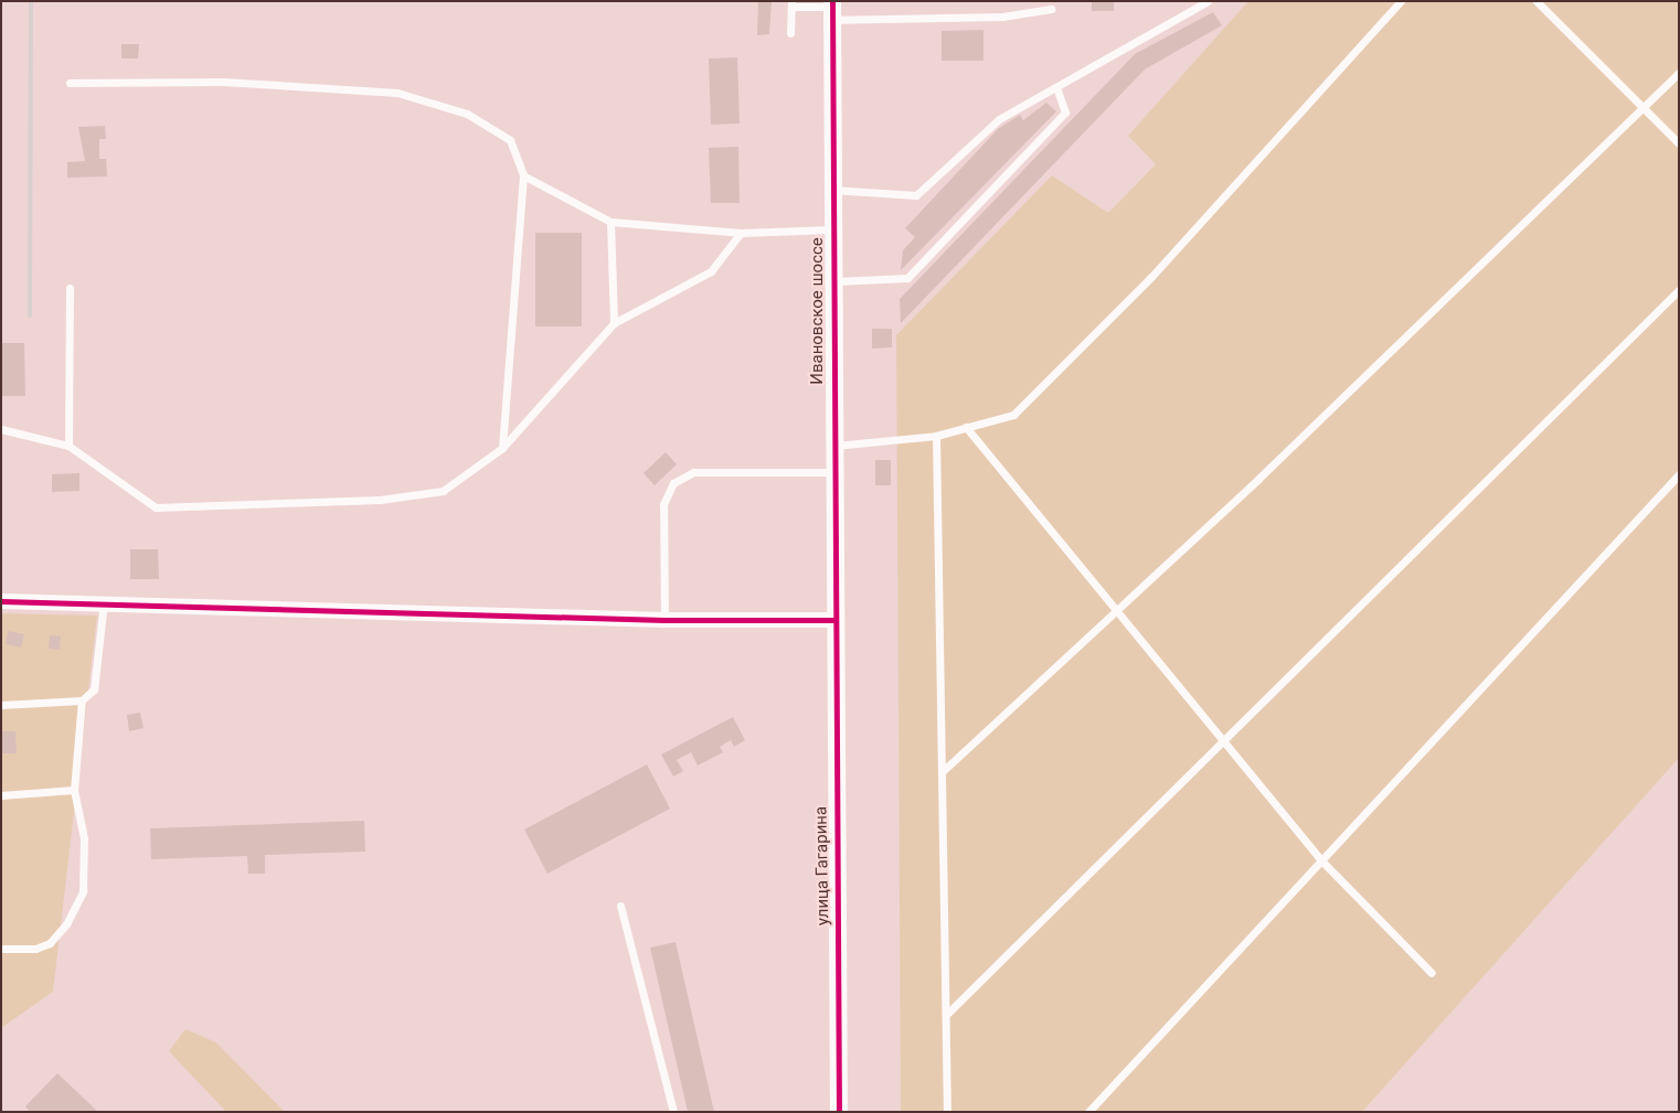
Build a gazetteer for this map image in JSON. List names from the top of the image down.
{
  "streets": {
    "street": ["Ивановское шоссе", "улица Гагарина"]
  },
  "crossings": [
    ["Ивановское шоссе", "улица Гагарина"]
  ]
}
